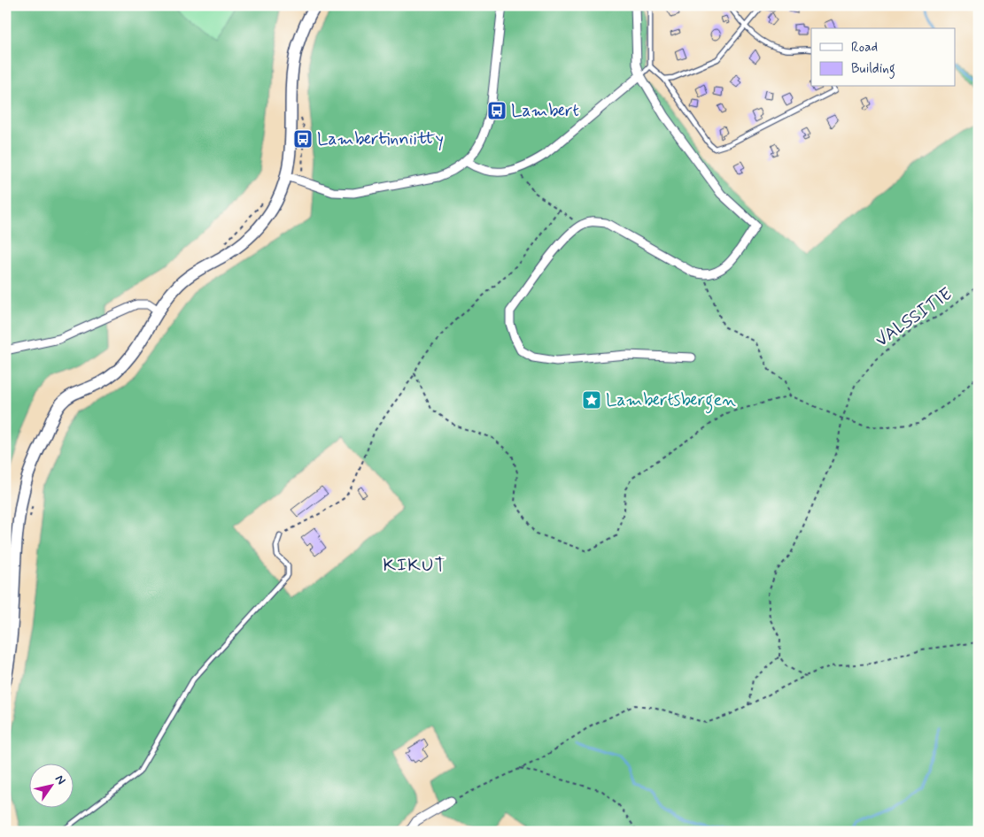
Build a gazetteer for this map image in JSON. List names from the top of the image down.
{
  "streets": {
    "path": ["VALSSITIE"]
  },
  "districts": ["KIKUT"],
  "places": {
    "bus stop": ["Lambert", "Lambertinniitty"],
    "place": ["Lambertsbergen"]
  },
  "legend": ["Road", "Building"],
  "north": "top right"
}
